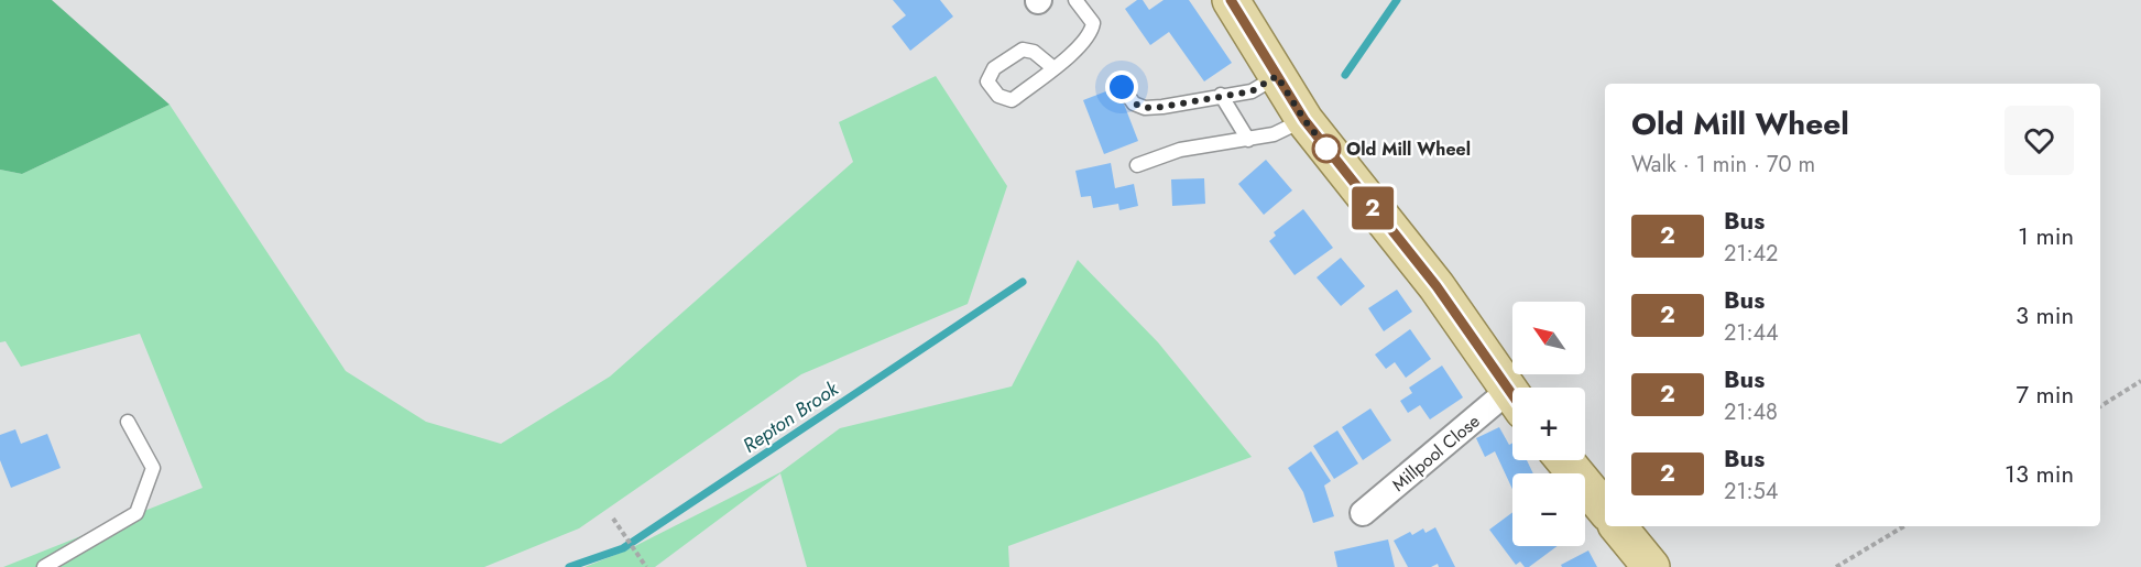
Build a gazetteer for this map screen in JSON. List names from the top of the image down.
{
  "streets": {
    "street": ["Millpool Close"]
  },
  "water": ["Repton Brook"],
  "places": ["Old Mill Wheel"],
  "lines": ["bus line 2"],
  "north": "top left",
  "page": {
    "on_map": "2",
    "heading": ["Old Mill Wheel", "Walk · 1 min · 70 m"],
    "list": [
      {
        "mark": "2",
        "name": "Bus",
        "note": "21:42",
        "value": "1 min"
      },
      {
        "mark": "2",
        "name": "Bus",
        "note": "21:44",
        "value": "3 min"
      },
      {
        "mark": "2",
        "name": "Bus",
        "note": "21:48",
        "value": "7 min"
      },
      {
        "mark": "2",
        "name": "Bus",
        "note": "21:54",
        "value": "13 min"
      }
    ],
    "map_buttons": ["+", "−"]
  }
}
